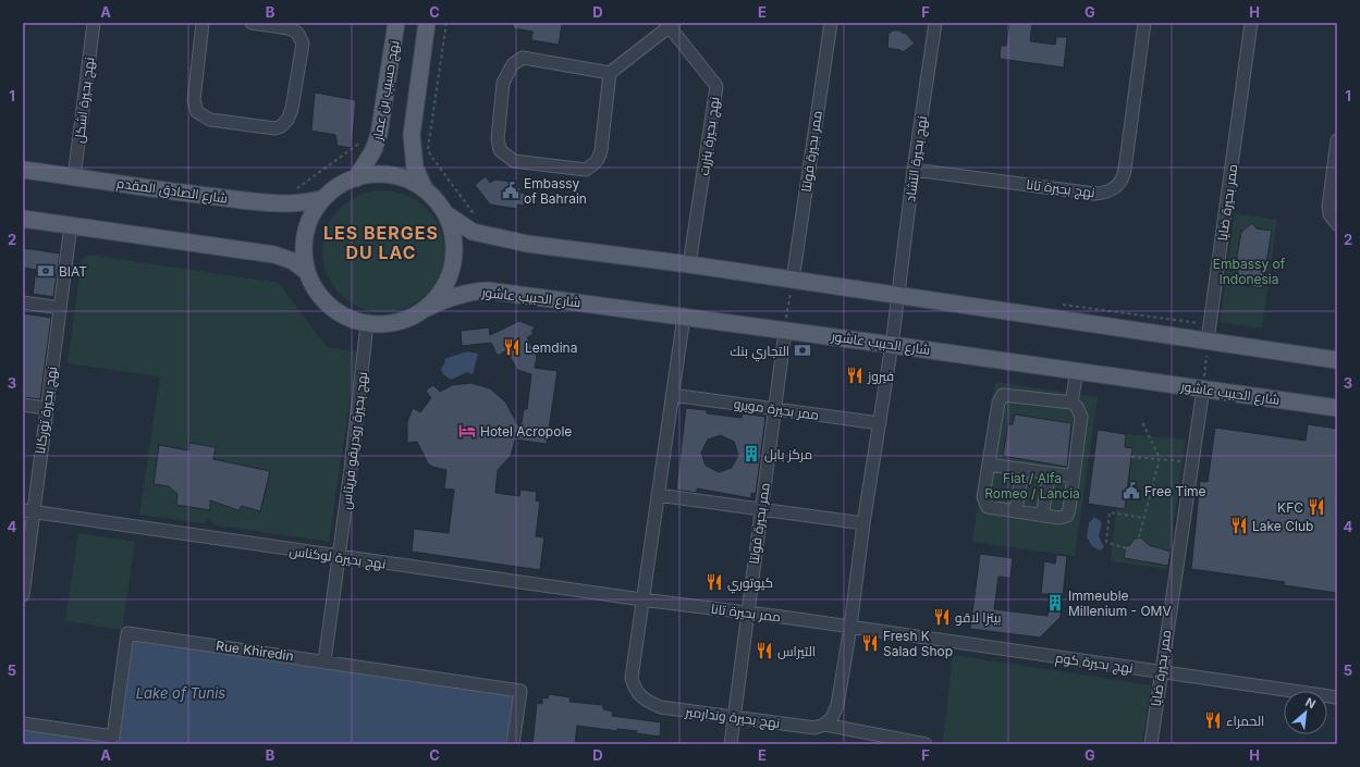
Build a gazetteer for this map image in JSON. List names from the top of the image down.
{
  "streets": {
    "main road": ["نهج حسيب بن عمار", "شارع الصادق المقدم", "شارع الحبيب عاشور"],
    "street": [
      "نهج بحيرة اشكل",
      "نهج بحيرة بنزرت",
      "ممر بحيرة فولتا",
      "نهج بحيرة التشاد",
      "نهج بحيرة تانا",
      "ممر بحيرة ضايا",
      "ممر بحيرة مويرو",
      "نهج بحيرة توركانا",
      "نهج بحيرة رودريقو فريتاس",
      "نهج بحيرة لوكناس",
      "ممر بحيرة تانا",
      "Rue Khiredin",
      "نهج بحيرة كوم",
      "نهج بحيرة وندارمير"
    ]
  },
  "crossings": [
    ["نهج حسيب بن عمار", "شارع الصادق المقدم"],
    ["نهج حسيب بن عمار", "شارع الحبيب عاشور"],
    ["نهج حسيب بن عمار", "نهج بحيرة رودريقو فريتاس"],
    ["نهج بحيرة اشكل", "شارع الصادق المقدم"],
    ["ممر بحيرة فولتا", "شارع الحبيب عاشور"],
    ["ممر بحيرة فولتا", "ممر بحيرة مويرو"],
    ["ممر بحيرة فولتا", "ممر بحيرة تانا"],
    ["ممر بحيرة فولتا", "نهج بحيرة وندارمير"],
    ["نهج بحيرة التشاد", "نهج بحيرة تانا"],
    ["نهج بحيرة التشاد", "شارع الحبيب عاشور"],
    ["شارع الصادق المقدم", "شارع الحبيب عاشور"],
    ["شارع الصادق المقدم", "نهج بحيرة رودريقو فريتاس"],
    ["ممر بحيرة ضايا", "شارع الحبيب عاشور"],
    ["ممر بحيرة ضايا", "نهج بحيرة كوم"],
    ["شارع الحبيب عاشور", "نهج بحيرة رودريقو فريتاس"],
    ["شارع الحبيب عاشور", "نهج بحيرة وندارمير"],
    ["ممر بحيرة مويرو", "نهج بحيرة وندارمير"],
    ["نهج بحيرة توركانا", "نهج بحيرة لوكناس"],
    ["نهج بحيرة رودريقو فريتاس", "نهج بحيرة لوكناس"],
    ["نهج بحيرة رودريقو فريتاس", "Rue Khiredin"],
    ["نهج بحيرة لوكناس", "ممر بحيرة تانا"],
    ["نهج بحيرة لوكناس", "نهج بحيرة وندارمير"],
    ["ممر بحيرة تانا", "نهج بحيرة كوم"],
    ["ممر بحيرة تانا", "نهج بحيرة وندارمير"]
  ],
  "districts": ["LES BERGES DU LAC"],
  "water": ["Lake of Tunis"],
  "parks": ["Embassy of Indonesia", "Fiat / Alfa Romeo / Lancia"],
  "places": {
    "public building": ["Embassy of Bahrain", "Free Time"],
    "bank": ["BIAT", "التجاري بنك"],
    "restaurant": [
      "Lemdina",
      "فيروز",
      "KFC",
      "Lake Club",
      "كيوتوري",
      "بيتزا لاقو",
      "Fresh K Salad Shop",
      "التيراس",
      "الحمراء"
    ],
    "hotel": ["Hotel Acropole"],
    "building": ["مركز بابل", "Immeuble Millenium - OMV"]
  },
  "north": "top right",
  "grid": {
    "columns": [
      "A",
      "B",
      "C",
      "D",
      "E",
      "F",
      "G",
      "H"
    ],
    "rows": [
      "1",
      "2",
      "3",
      "4",
      "5"
    ]
  }
}
